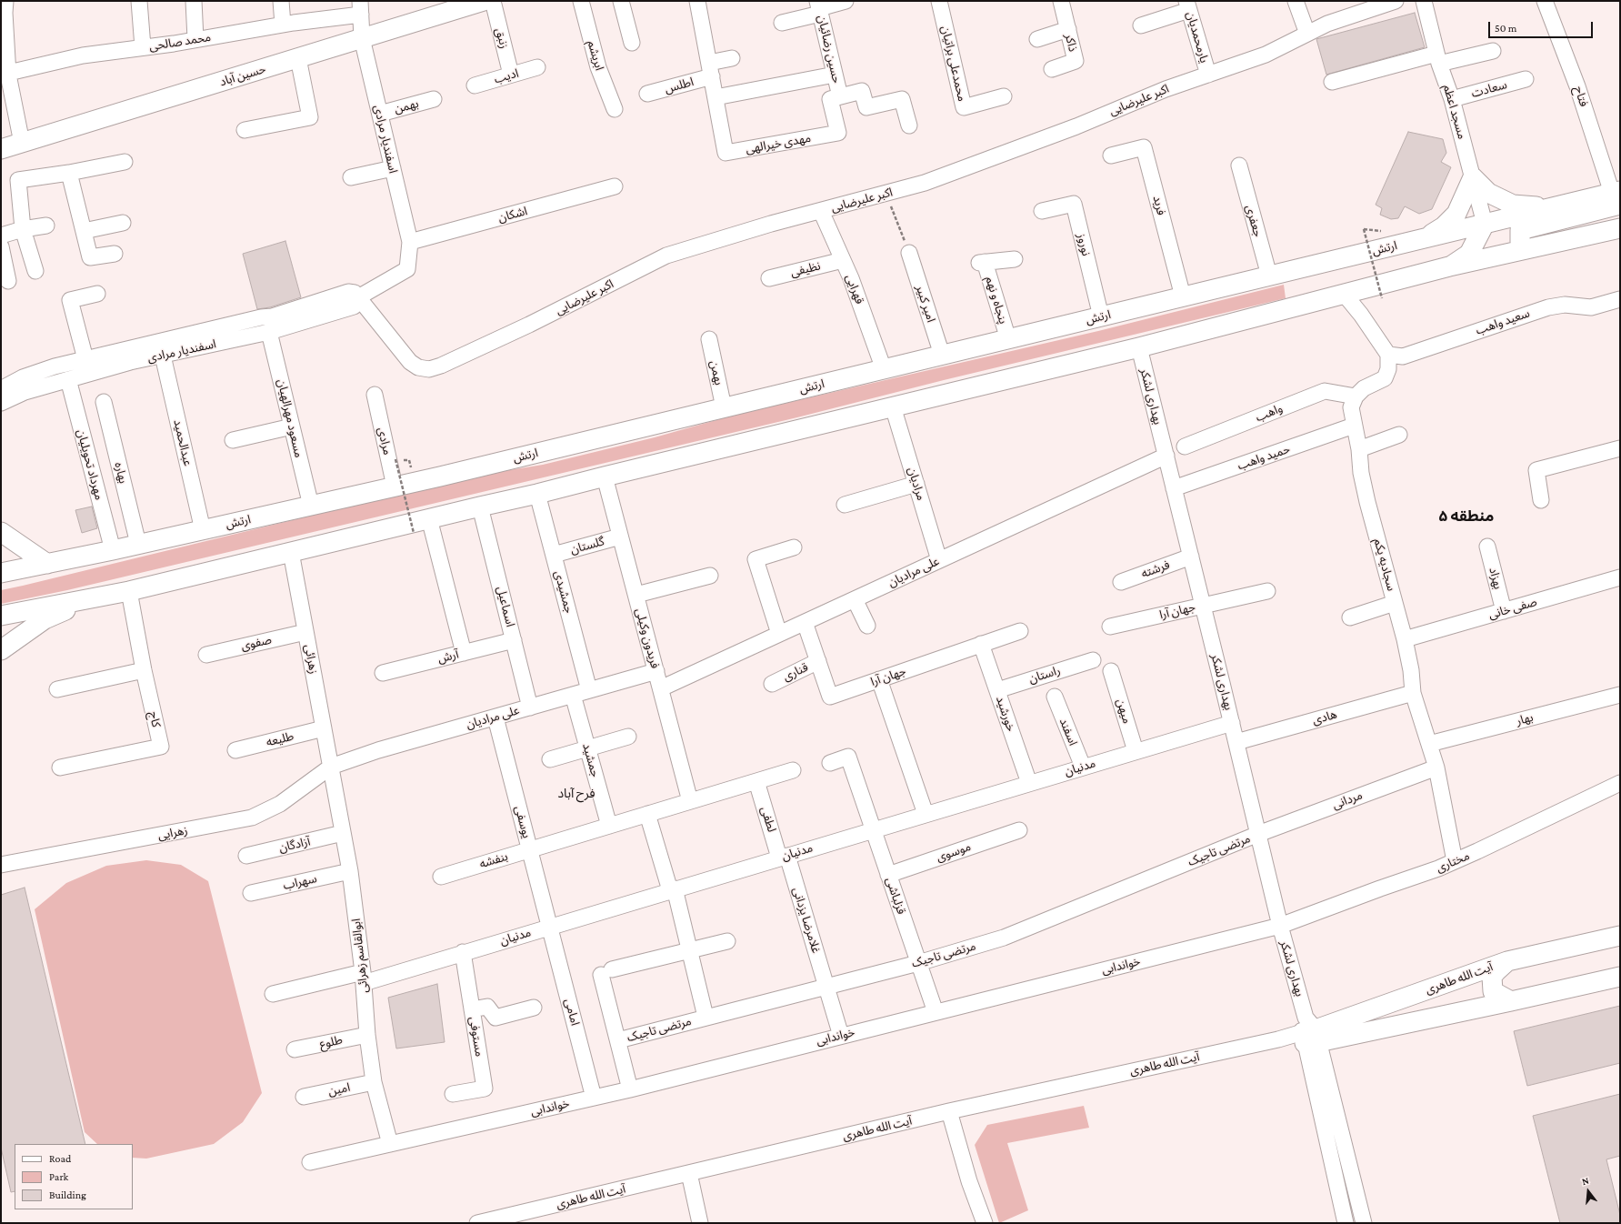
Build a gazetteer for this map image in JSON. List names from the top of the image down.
{
  "streets": {
    "main road": ["حسین آباد", "ارتش", "آیت الله طاهری"],
    "street": [
      "یارمحمدیان",
      "زنبق",
      "محمد صالحی",
      "ذاکر",
      "حسین رضائیان",
      "ابریشم",
      "محمدعلی براتیان",
      "ادیب",
      "اطلس",
      "سعادت",
      "فتاح",
      "اکبر علیرضایی",
      "بهمن",
      "مسجد اعظم",
      "اسفندیار مرادی",
      "مهدی خیرالهی",
      "فرید",
      "اشکان",
      "جعفری",
      "نوروز",
      "نظیفی",
      "قهرایی",
      "پنجاه و نهم",
      "امیر کبیر",
      "سعید واهب",
      "بهداری لشکر",
      "واهب",
      "مسعود مهرالهیان",
      "مرادی",
      "عبدالحمید",
      "حمید واهب",
      "مهرداد تحویلیان",
      "بهاره",
      "مرادیان",
      "گلستان",
      "سجادیه یکم",
      "فرشته",
      "علی مرادیان",
      "بهزاد",
      "جمشیدی",
      "اسماعیل",
      "صفی خانی",
      "جهان آرا",
      "فریدون وکیلی",
      "صفوی",
      "آرش",
      "زهرائی",
      "قناری",
      "راستان",
      "میهن",
      "خورشید",
      "هادی",
      "کاج",
      "بهار",
      "اسفند",
      "طلیعه",
      "جمشید",
      "مدنیان",
      "مردانی",
      "لطفی",
      "یوسفی",
      "زهرایی",
      "آزادگان",
      "مرتضی تاجیک",
      "موسوی",
      "بنفشه",
      "مختاری",
      "سهراب",
      "قزلباشی",
      "غلامرضا یزدانی",
      "ابوالقاسم زهرائی",
      "خواندابی",
      "امامی",
      "مستوفی",
      "طلوع",
      "امین"
    ]
  },
  "crossings": [
    ["یارمحمدیان", "اکبر علیرضایی"],
    ["زنبق", "ادیب"],
    ["محمد صالحی", "اسفندیار مرادی"],
    ["حسین رضائیان", "مهدی خیرالهی"],
    ["حسین آباد", "اسفندیار مرادی"],
    ["اطلس", "مهدی خیرالهی"],
    ["سعادت", "مسجد اعظم"],
    ["فتاح", "ارتش"],
    ["اکبر علیرضایی", "اسفندیار مرادی"],
    ["اکبر علیرضایی", "قهرایی"],
    ["بهمن", "اسفندیار مرادی"],
    ["بهمن", "ارتش"],
    ["مسجد اعظم", "ارتش"],
    ["اسفندیار مرادی", "اشکان"],
    ["اسفندیار مرادی", "مسعود مهرالهیان"],
    ["اسفندیار مرادی", "عبدالحمید"],
    ["اسفندیار مرادی", "مهرداد تحویلیان"],
    ["فرید", "ارتش"],
    ["جعفری", "ارتش"],
    ["نوروز", "ارتش"],
    ["ارتش", "قهرایی"],
    ["ارتش", "پنجاه و نهم"],
    ["ارتش", "امیر کبیر"],
    ["ارتش", "مسعود مهرالهیان"],
    ["ارتش", "مرادی"],
    ["ارتش", "عبدالحمید"],
    ["ارتش", "مهرداد تحویلیان"],
    ["ارتش", "بهاره"],
    ["نظیفی", "قهرایی"],
    ["بهداری لشکر", "حمید واهب"],
    ["بهداری لشکر", "فرشته"],
    ["بهداری لشکر", "علی مرادیان"],
    ["بهداری لشکر", "جهان آرا"],
    ["بهداری لشکر", "هادی"],
    ["بهداری لشکر", "مدنیان"],
    ["بهداری لشکر", "مردانی"],
    ["بهداری لشکر", "مرتضی تاجیک"],
    ["بهداری لشکر", "مختاری"],
    ["بهداری لشکر", "خواندابی"],
    ["بهداری لشکر", "آیت الله طاهری"],
    ["واهب", "سجادیه یکم"],
    ["حمید واهب", "سجادیه یکم"],
    ["مرادیان", "علی مرادیان"],
    ["گلستان", "جمشیدی"],
    ["گلستان", "فریدون وکیلی"],
    ["سجادیه یکم", "صفی خانی"],
    ["سجادیه یکم", "هادی"],
    ["سجادیه یکم", "بهار"],
    ["سجادیه یکم", "مردانی"],
    ["سجادیه یکم", "مختاری"],
    ["علی مرادیان", "جمشیدی"],
    ["علی مرادیان", "اسماعیل"],
    ["علی مرادیان", "جهان آرا"],
    ["علی مرادیان", "فریدون وکیلی"],
    ["علی مرادیان", "زهرائی"],
    ["علی مرادیان", "جمشید"],
    ["علی مرادیان", "یوسفی"],
    ["علی مرادیان", "زهرایی"],
    ["علی مرادیان", "ابوالقاسم زهرائی"],
    ["بهزاد", "صفی خانی"],
    ["اسماعیل", "آرش"],
    ["جهان آرا", "قناری"],
    ["جهان آرا", "خورشید"],
    ["فریدون وکیلی", "بنفشه"],
    ["صفوی", "زهرائی"],
    ["زهرائی", "طلیعه"],
    ["زهرائی", "زهرایی"],
    ["زهرائی", "ابوالقاسم زهرائی"],
    ["راستان", "خورشید"],
    ["میهن", "مدنیان"],
    ["خورشید", "مدنیان"],
    ["اسفند", "مدنیان"],
    ["جمشید", "بنفشه"],
    ["مدنیان", "لطفی"],
    ["مدنیان", "یوسفی"],
    ["مدنیان", "قزلباشی"],
    ["مدنیان", "غلامرضا یزدانی"],
    ["مدنیان", "ابوالقاسم زهرائی"],
    ["مدنیان", "امامی"],
    ["مدنیان", "مستوفی"],
    ["مردانی", "مرتضی تاجیک"],
    ["لطفی", "بنفشه"],
    ["لطفی", "غلامرضا یزدانی"],
    ["یوسفی", "بنفشه"],
    ["یوسفی", "امامی"],
    ["زهرایی", "ابوالقاسم زهرائی"],
    ["آزادگان", "ابوالقاسم زهرائی"],
    ["مرتضی تاجیک", "قزلباشی"],
    ["مرتضی تاجیک", "غلامرضا یزدانی"],
    ["موسوی", "قزلباشی"],
    ["مختاری", "خواندابی"],
    ["سهراب", "ابوالقاسم زهرائی"],
    ["قزلباشی", "خواندابی"],
    ["غلامرضا یزدانی", "خواندابی"],
    ["ابوالقاسم زهرائی", "خواندابی"],
    ["ابوالقاسم زهرائی", "طلوع"],
    ["ابوالقاسم زهرائی", "امین"],
    ["خواندابی", "امامی"]
  ],
  "districts": ["منطقه ۵", "فرح آباد"],
  "legend": ["Road", "Park", "Building"],
  "scale_bar": "50 m",
  "north": "top"
}
